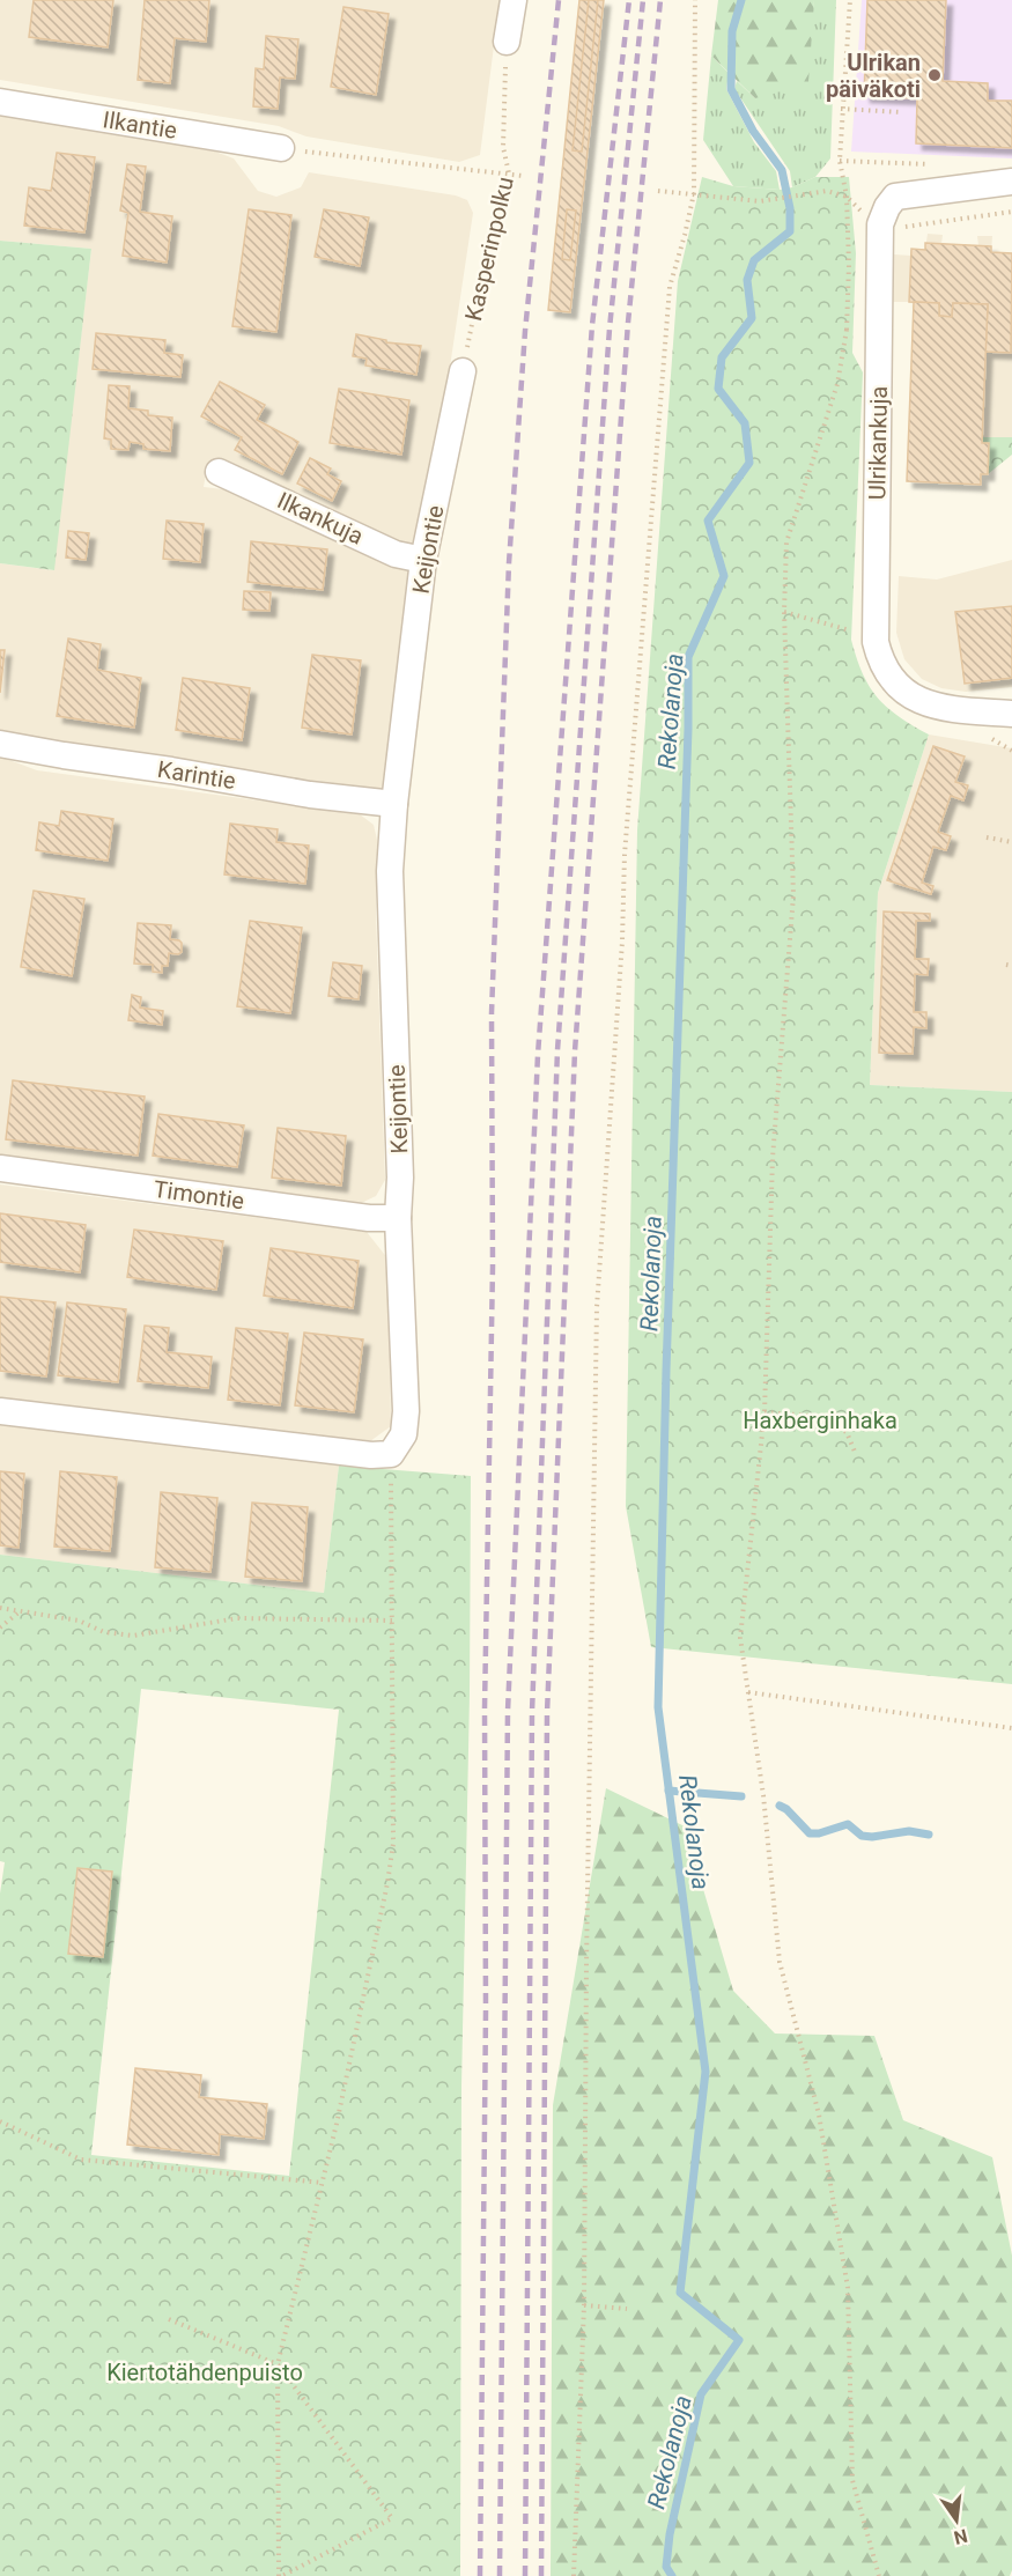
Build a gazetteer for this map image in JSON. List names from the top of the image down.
{
  "streets": {
    "street": [
      "Ilkantie",
      "Ulrikankuja",
      "Ilkankuja",
      "Keijontie",
      "Karintie",
      "Timontie"
    ],
    "path": ["Kasperinpolku"]
  },
  "crossings": [
    ["Kasperinpolku", "Keijontie"],
    ["Ilkankuja", "Keijontie"],
    ["Keijontie", "Karintie"],
    ["Keijontie", "Timontie"]
  ],
  "water": ["Rekolanoja"],
  "parks": ["Haxberginhaka", "Kiertotähdenpuisto"],
  "places": ["Ulrikan päiväkoti"],
  "north": "bottom"
}
